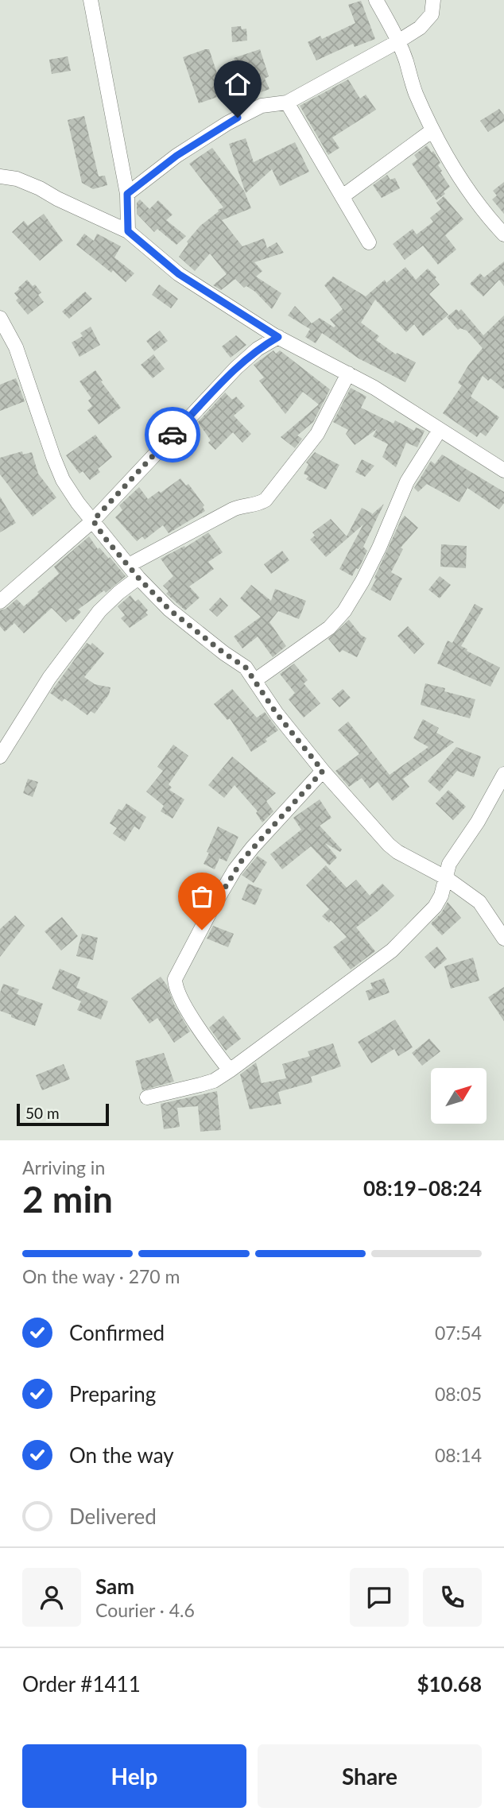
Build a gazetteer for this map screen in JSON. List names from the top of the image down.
{
  "scale_bar": "50 m",
  "north": "top right",
  "page": {
    "scale": "50 m",
    "heading": ["2 min", "Arriving in", "08:19–08:24"],
    "panel": [
      "Sam",
      "Courier · 4.6",
      "Order #1411",
      "$10.68"
    ],
    "bar": "On the way · 270 m",
    "list": [
      ["Confirmed", "07:54"],
      ["Preparing", "08:05"],
      ["On the way", "08:14"],
      "Delivered"
    ],
    "buttons": ["Help", "Share"]
  }
}
